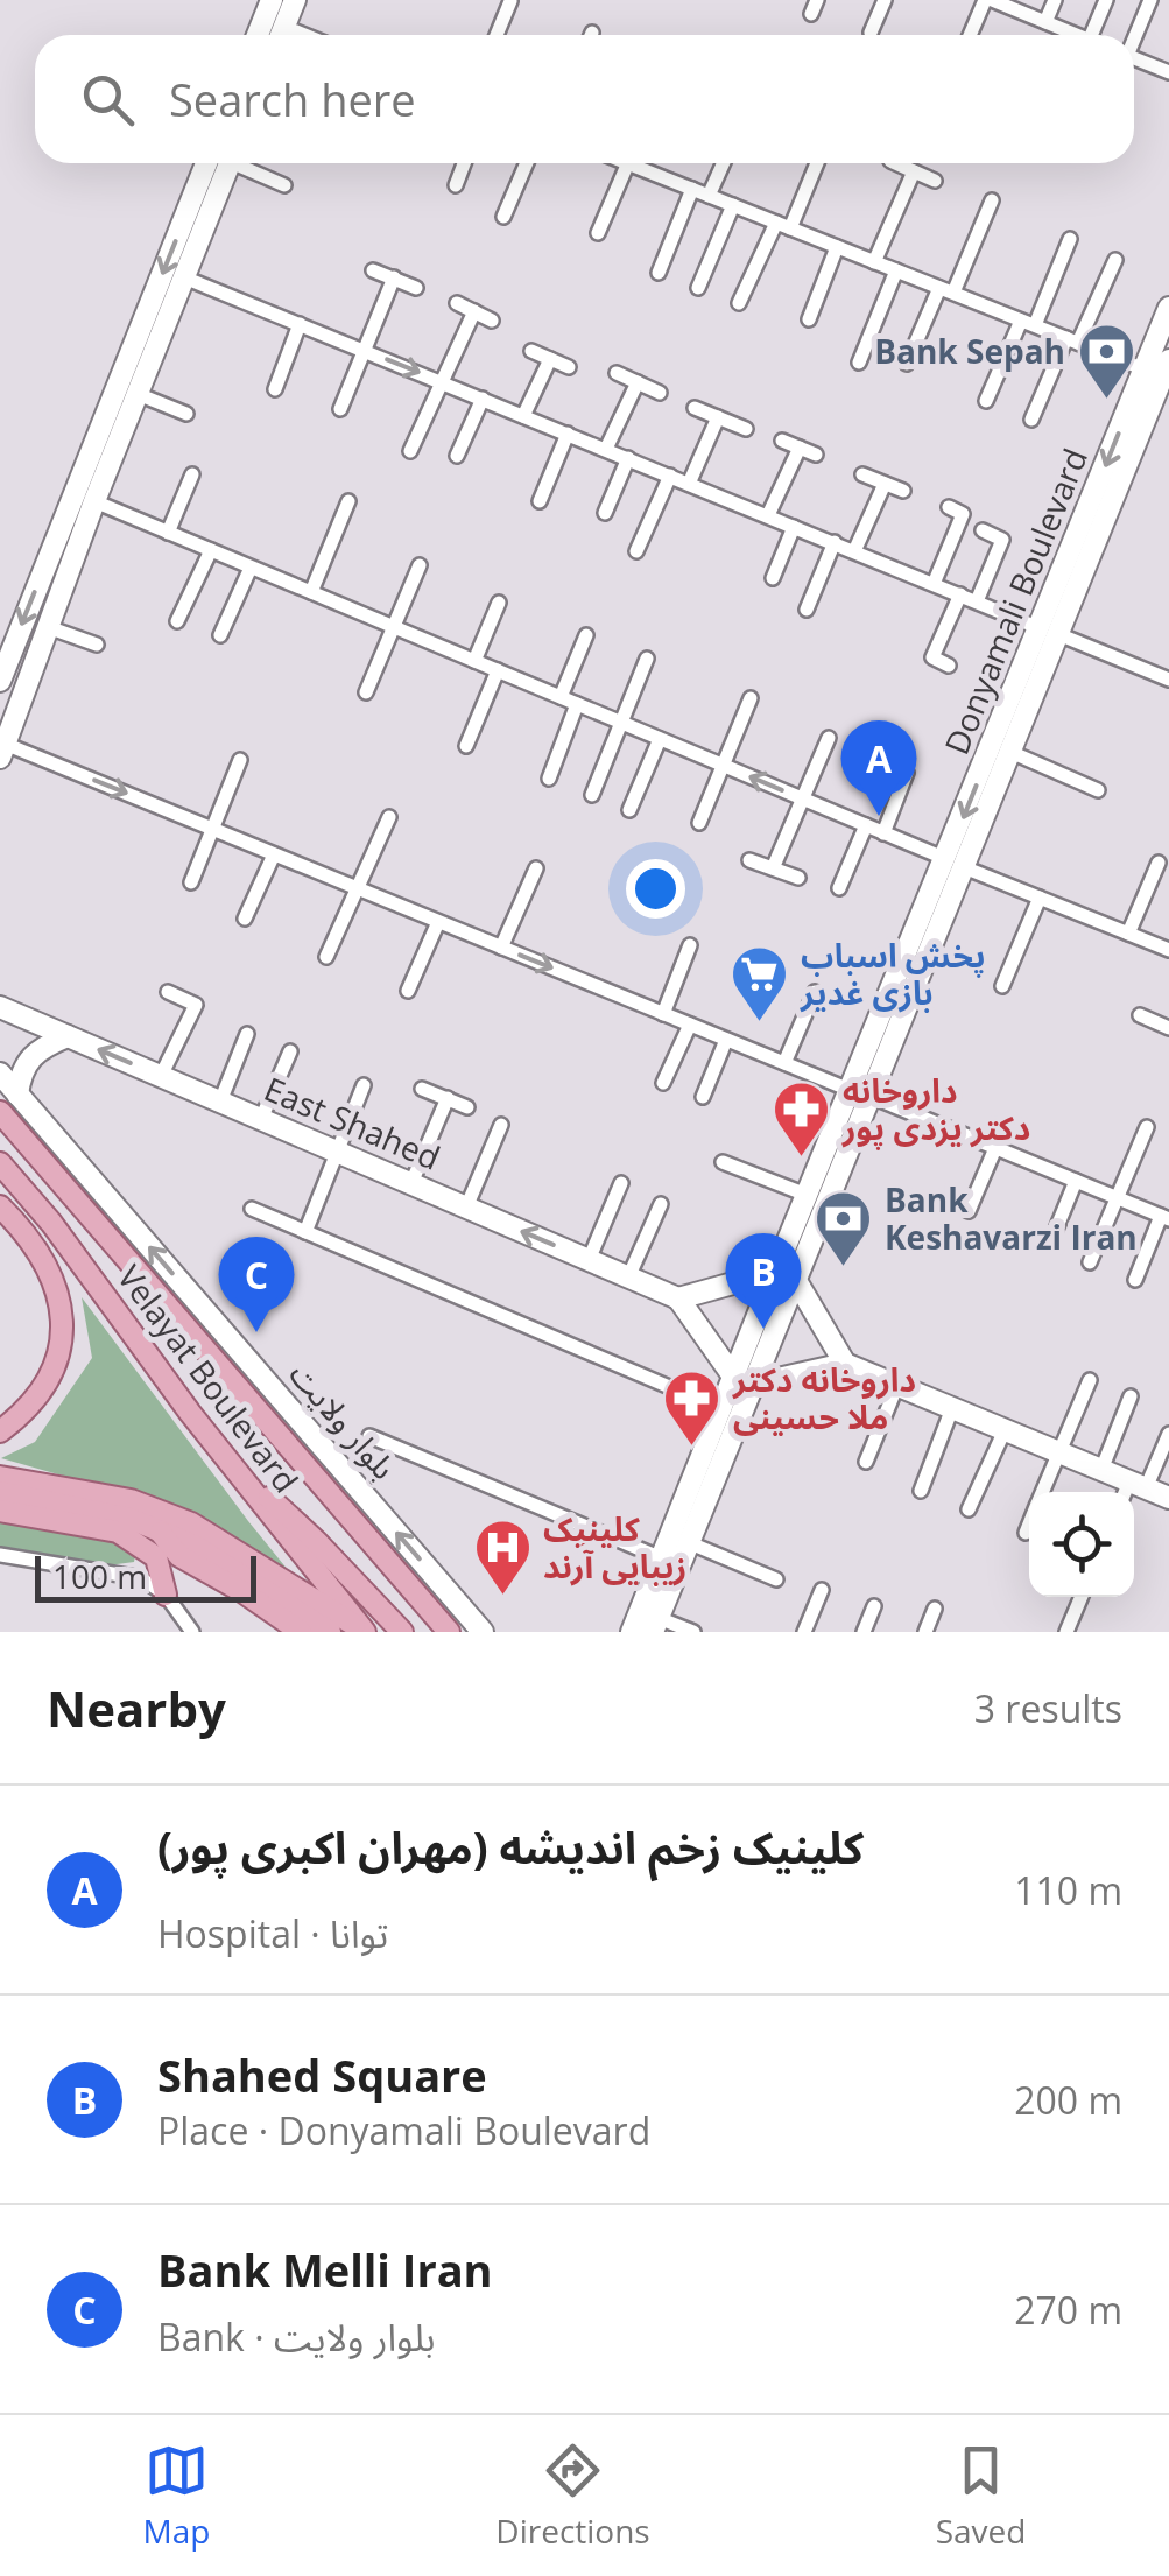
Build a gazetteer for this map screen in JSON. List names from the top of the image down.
{
  "streets": {
    "main road": [
      "Donyamali Boulevard",
      "East Shahed",
      "Velayat Boulevard",
      "بلوار ولایت"
    ]
  },
  "places": {
    "bank": ["Bank Sepah", "Bank Keshavarzi Iran"],
    "supermarket": ["پخش اسباب بازی غدیر"],
    "pharmacy": ["داروخانه دکتر یزدی پور", "داروخانه دکتر ملا حسینی"],
    "hospital": ["کلینیک زیبایی آرند"]
  },
  "scale_bar": "100 m",
  "page": {
    "search": "Search here",
    "pins": ["A", "B", "C"],
    "scale": "100 m",
    "heading": ["Nearby", "3 results"],
    "list": [
      {
        "mark": "A",
        "name": "کلینیک زخم اندیشه (مهران اکبری پور)",
        "note": "Hospital · توانا",
        "value": "110 m"
      },
      {
        "mark": "B",
        "name": "Shahed Square",
        "note": "Place · Donyamali Boulevard",
        "value": "200 m"
      },
      {
        "mark": "C",
        "name": "Bank Melli Iran",
        "note": "Bank · بلوار ولایت",
        "value": "270 m"
      }
    ],
    "nav": ["Map", "Directions", "Saved"]
  }
}
